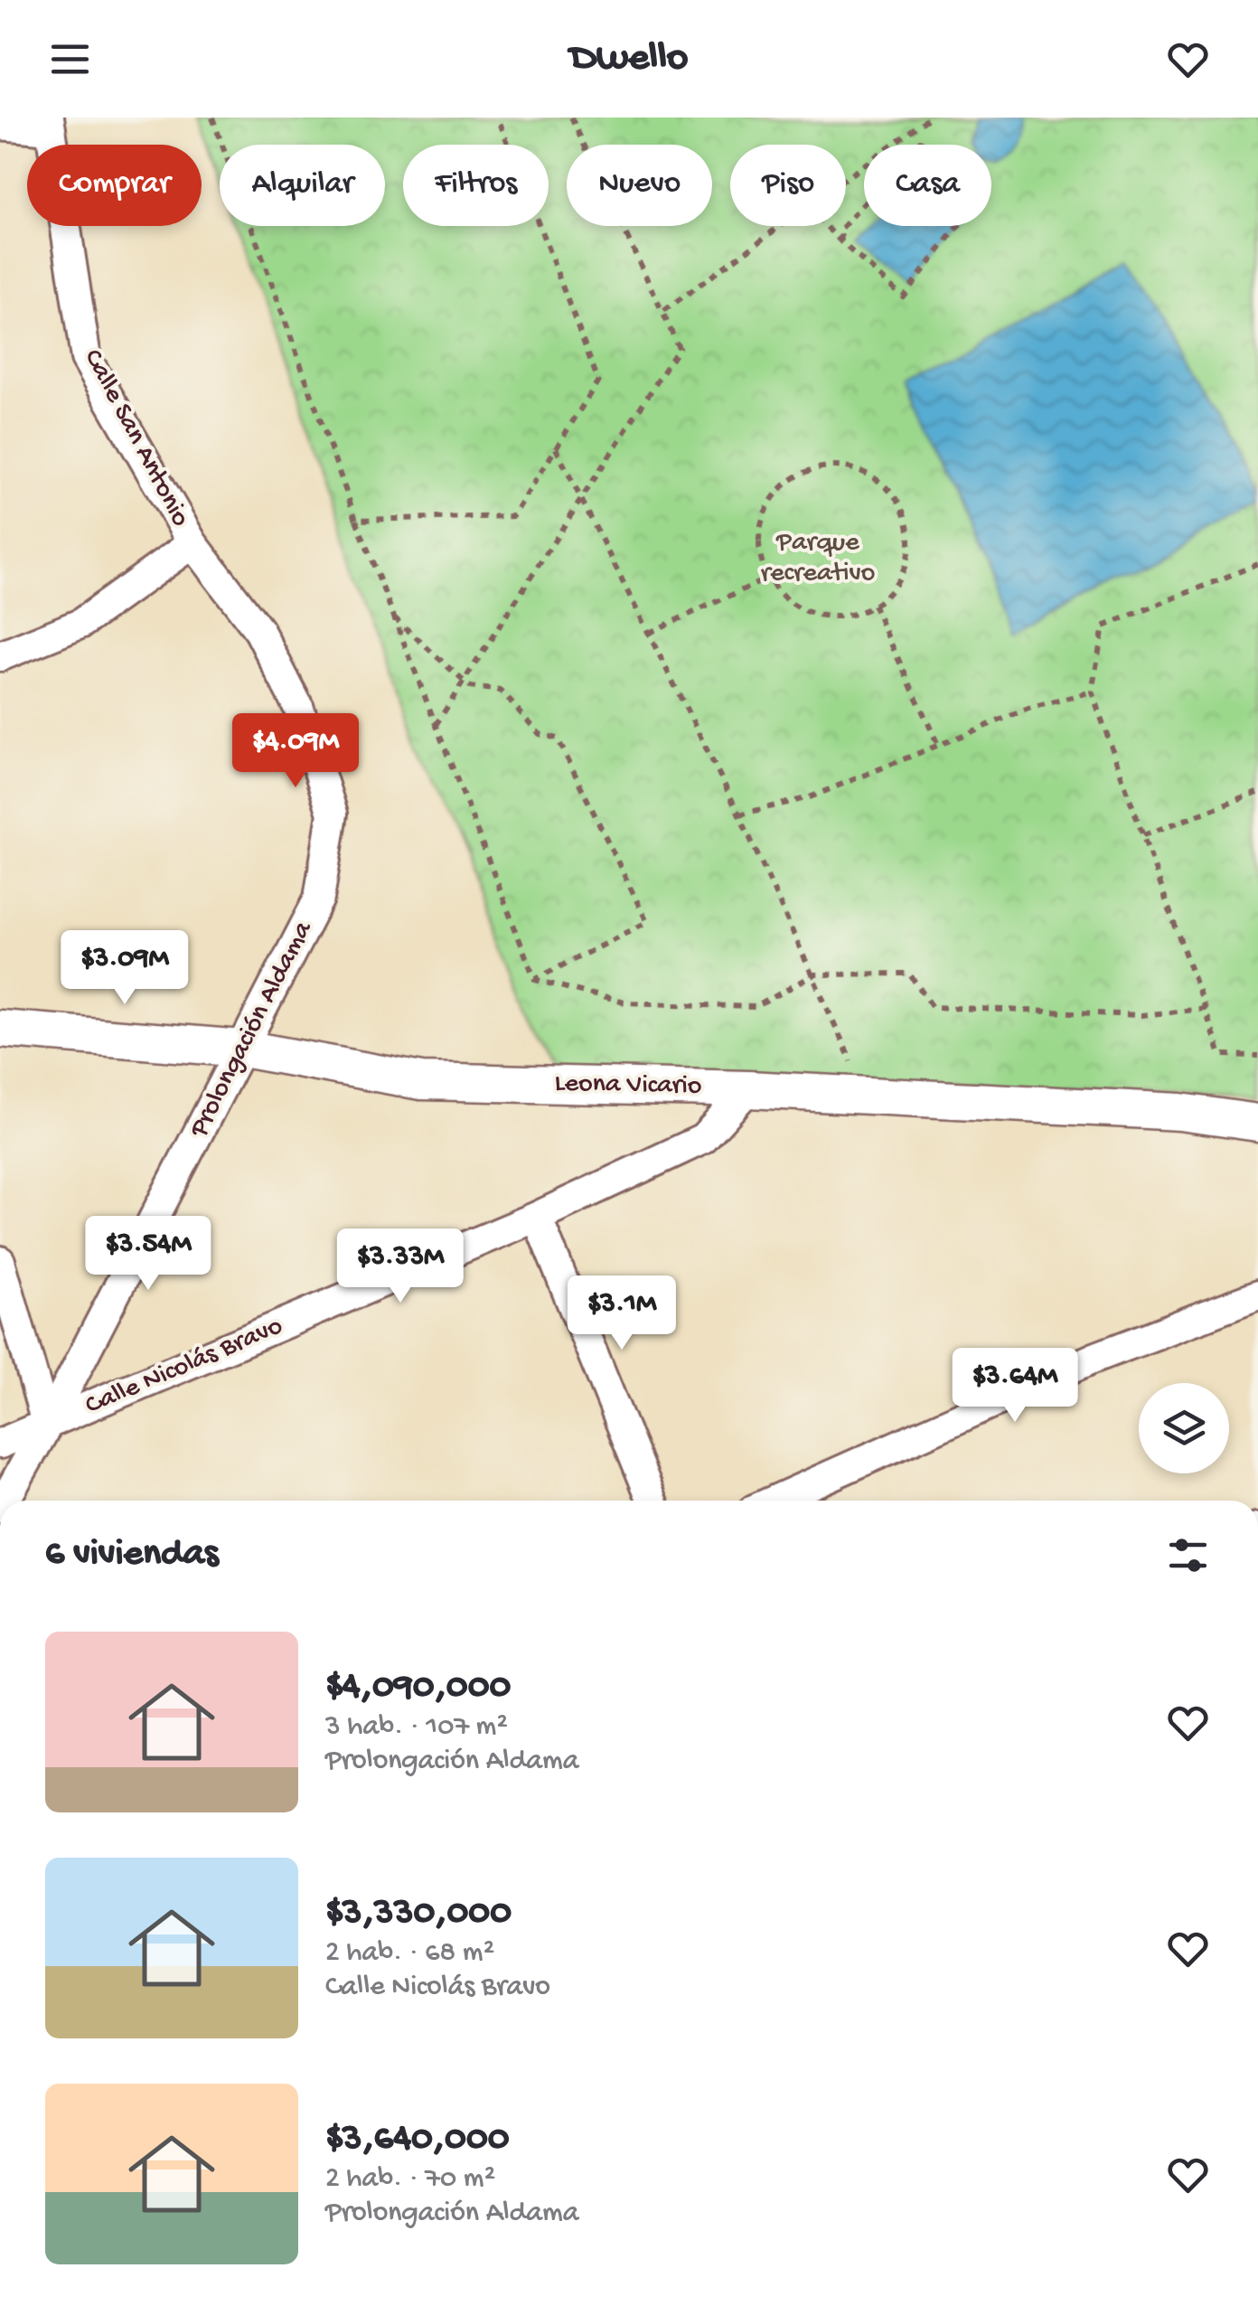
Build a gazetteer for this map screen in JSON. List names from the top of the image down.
{
  "streets": {
    "street": [
      "Calle San Antonio",
      "Prolongación Aldama",
      "Leona Vicario",
      "Calle Nicolás Bravo"
    ]
  },
  "crossings": [
    ["Calle San Antonio", "Prolongación Aldama"],
    ["Prolongación Aldama", "Leona Vicario"],
    ["Prolongación Aldama", "Calle Nicolás Bravo"],
    ["Leona Vicario", "Calle Nicolás Bravo"]
  ],
  "parks": ["Parque recreativo"],
  "page": {
    "header": "Dwello",
    "chip": [
      "Comprar",
      "Alquilar",
      "Filtros",
      "Nuevo",
      "Piso",
      "Casa"
    ],
    "price": [
      "$4.09M",
      "$3.09M",
      "$3.54M",
      "$3.33M",
      "$3.1M",
      "$3.64M"
    ],
    "heading": "6 viviendas",
    "list": [
      {
        "name": "$4,090,000",
        "note": "3 hab. · 107 m² · Prolongación Aldama"
      },
      {
        "name": "$3,330,000",
        "note": "2 hab. · 68 m² · Calle Nicolás Bravo"
      },
      {
        "name": "$3,640,000",
        "note": "2 hab. · 70 m² · Prolongación Aldama"
      }
    ]
  }
}
